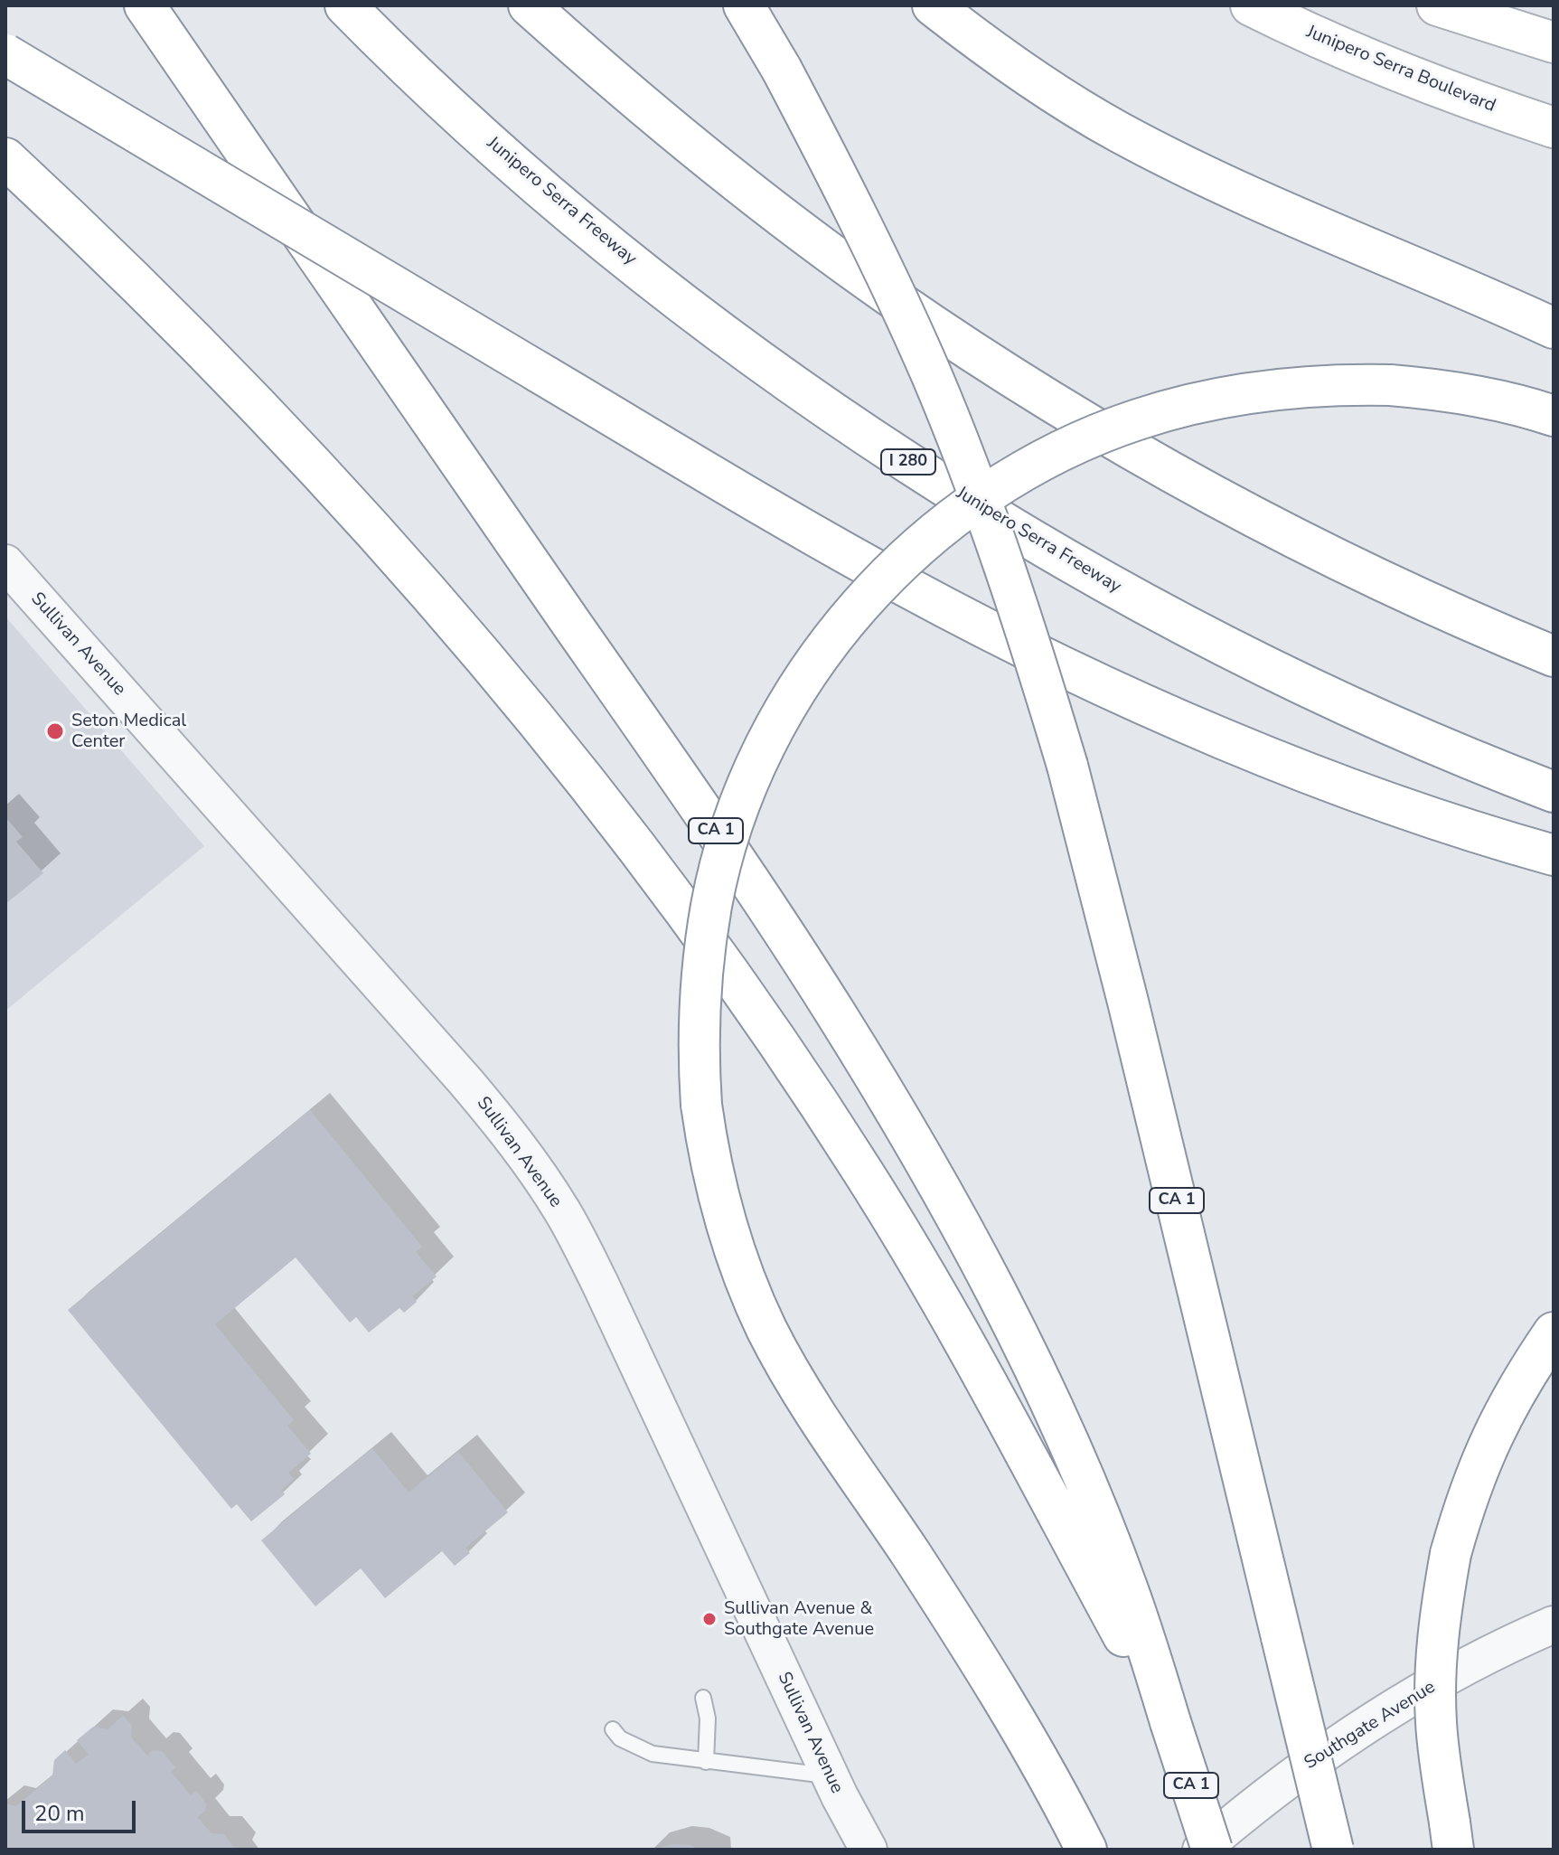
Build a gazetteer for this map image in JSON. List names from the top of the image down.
{
  "streets": {
    "main road": [
      "Junipero Serra Boulevard",
      "Junipero Serra Freeway",
      "I 280",
      "CA 1"
    ],
    "street": ["Sullivan Avenue", "Southgate Avenue"]
  },
  "places": ["Seton Medical Center", "Sullivan Avenue & Southgate Avenue"],
  "scale_bar": "20 m"
}
